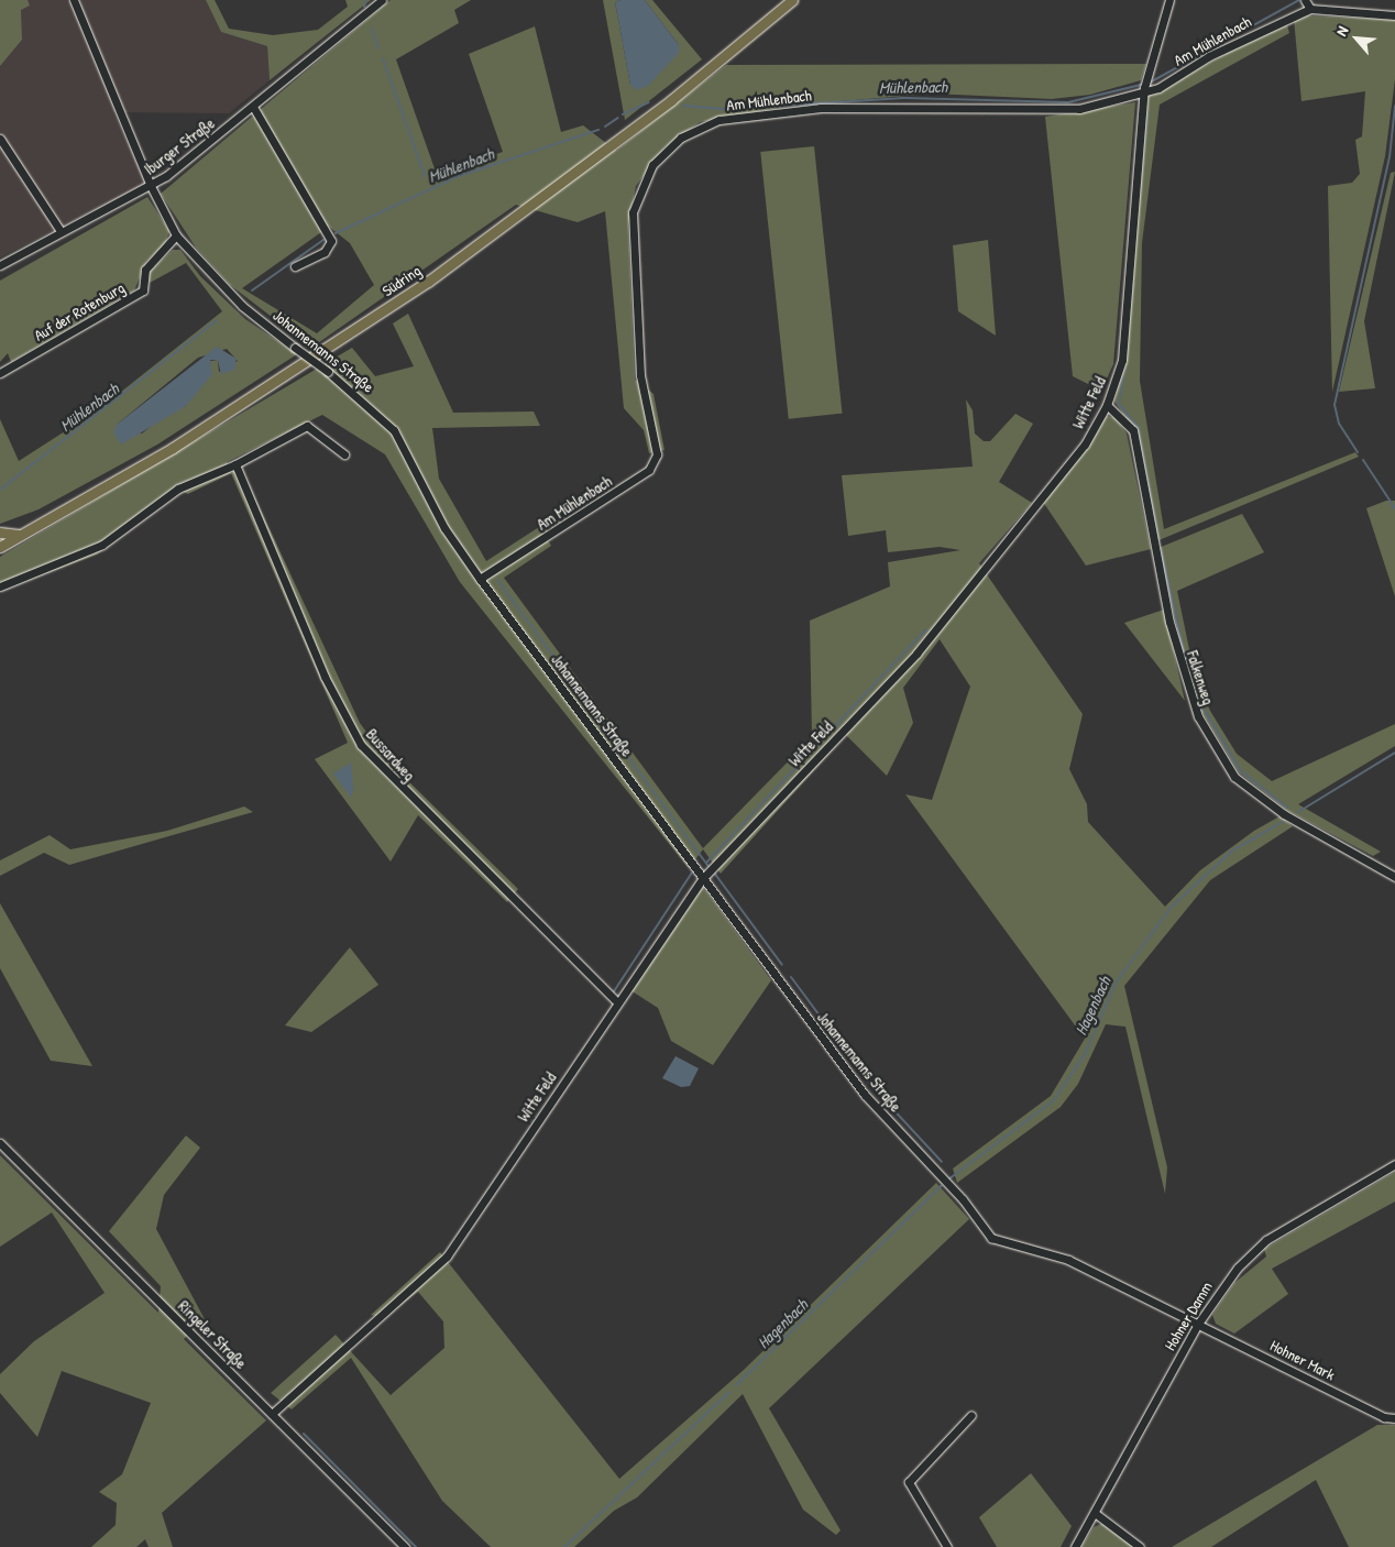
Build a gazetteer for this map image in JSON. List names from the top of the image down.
{
  "streets": {
    "main road": ["Südring"],
    "street": [
      "Am Mühlenbach",
      "Iburger Straße",
      "Auf der Rotenburg",
      "Johannemanns Straße",
      "Witte Feld",
      "Falkenweg",
      "Bussardweg",
      "Hohner Damm",
      "Ringeler Straße",
      "Hohner Mark"
    ]
  },
  "crossings": [
    ["Am Mühlenbach", "Johannemanns Straße"],
    ["Am Mühlenbach", "Witte Feld"],
    ["Iburger Straße", "Johannemanns Straße"],
    ["Auf der Rotenburg", "Johannemanns Straße"],
    ["Johannemanns Straße", "Witte Feld"],
    ["Johannemanns Straße", "Hohner Damm"],
    ["Johannemanns Straße", "Hohner Mark"],
    ["Witte Feld", "Falkenweg"],
    ["Witte Feld", "Bussardweg"],
    ["Witte Feld", "Ringeler Straße"],
    ["Hohner Damm", "Hohner Mark"]
  ],
  "water": ["Mühlenbach", "Hagenbach"],
  "north": "top left"
}
